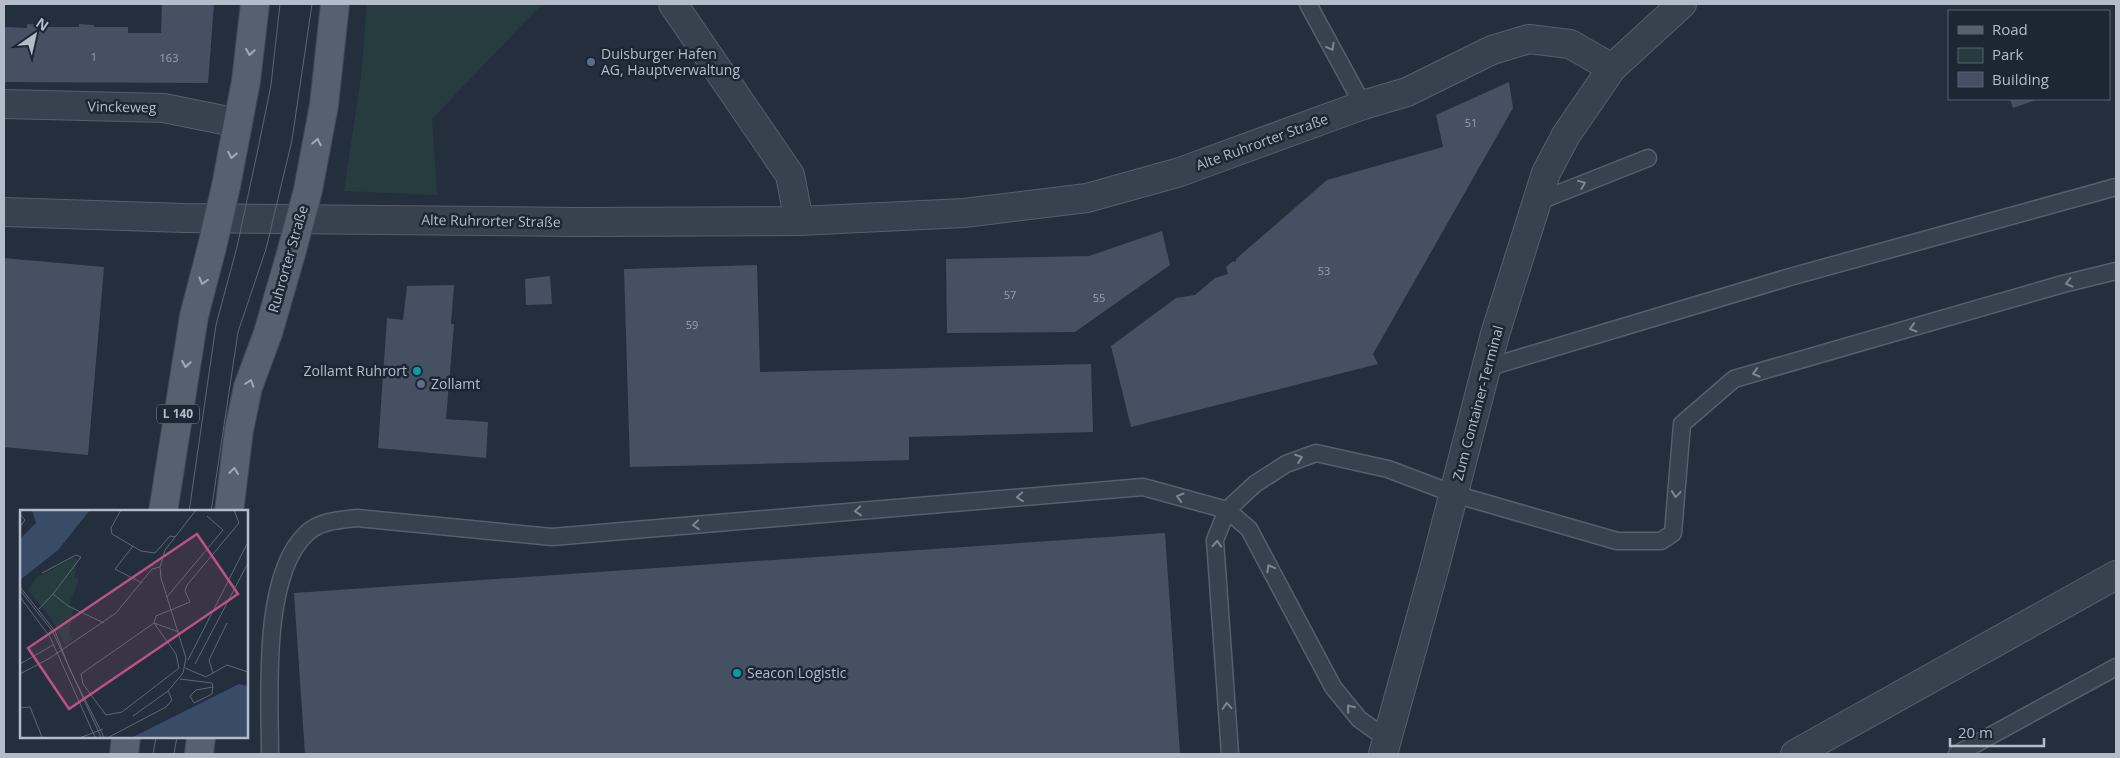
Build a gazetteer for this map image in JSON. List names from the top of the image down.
{
  "streets": {
    "main road": ["Ruhrorter Straße", "L 140"],
    "street": ["Vinckeweg", "Alte Ruhrorter Straße", "Zum Container-Terminal"]
  },
  "crossings": [
    ["Vinckeweg", "L 140"],
    ["Alte Ruhrorter Straße", "Zum Container-Terminal"]
  ],
  "places": [
    "Duisburger Hafen AG, Hauptverwaltung",
    "Zollamt Ruhrort",
    "Zollamt",
    "Seacon Logistic"
  ],
  "house_numbers": [
    "1",
    "163",
    "51",
    "53",
    "57",
    "55",
    "59"
  ],
  "legend": ["Road", "Park", "Building"],
  "scale_bar": "20 m",
  "north": "top right"
}
